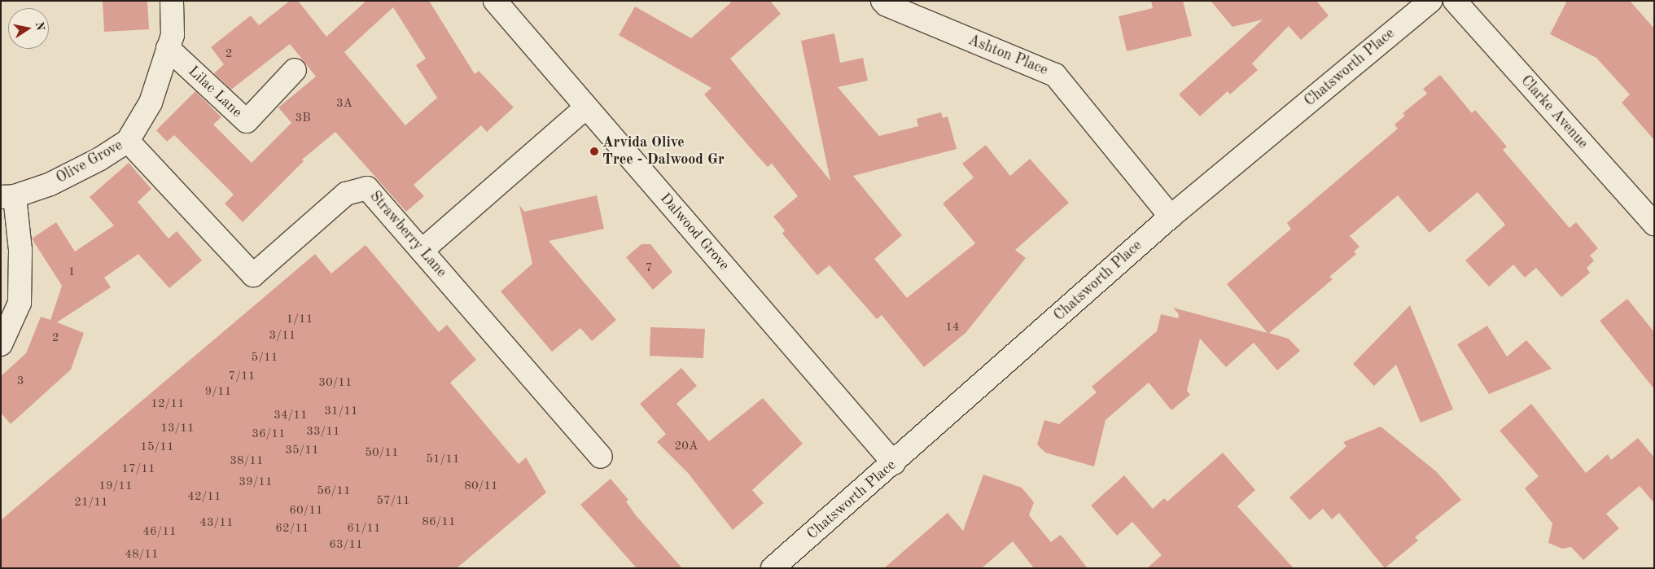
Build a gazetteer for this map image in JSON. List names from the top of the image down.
{
  "streets": {
    "street": [
      "Ashton Place",
      "Chatsworth Place",
      "Lilac Lane",
      "Clarke Avenue",
      "Olive Grove",
      "Dalwood Grove",
      "Strawberry Lane"
    ]
  },
  "crossings": [
    ["Ashton Place", "Chatsworth Place"],
    ["Chatsworth Place", "Dalwood Grove"],
    ["Lilac Lane", "Olive Grove"],
    ["Olive Grove", "Strawberry Lane"]
  ],
  "places": ["Arvida Olive Tree - Dalwood Gr"],
  "house_numbers": [
    "2",
    "3A",
    "3B",
    "7",
    "1",
    "1/11",
    "14",
    "3/11",
    "2",
    "5/11",
    "7/11",
    "3",
    "30/11",
    "9/11",
    "12/11",
    "31/11",
    "34/11",
    "13/11",
    "33/11",
    "36/11",
    "20A",
    "15/11",
    "35/11",
    "50/11",
    "51/11",
    "38/11",
    "17/11",
    "39/11",
    "19/11",
    "80/11",
    "56/11",
    "42/11",
    "57/11",
    "21/11",
    "60/11",
    "86/11",
    "43/11",
    "62/11",
    "61/11",
    "46/11",
    "63/11",
    "48/11"
  ],
  "north": "right"
}
